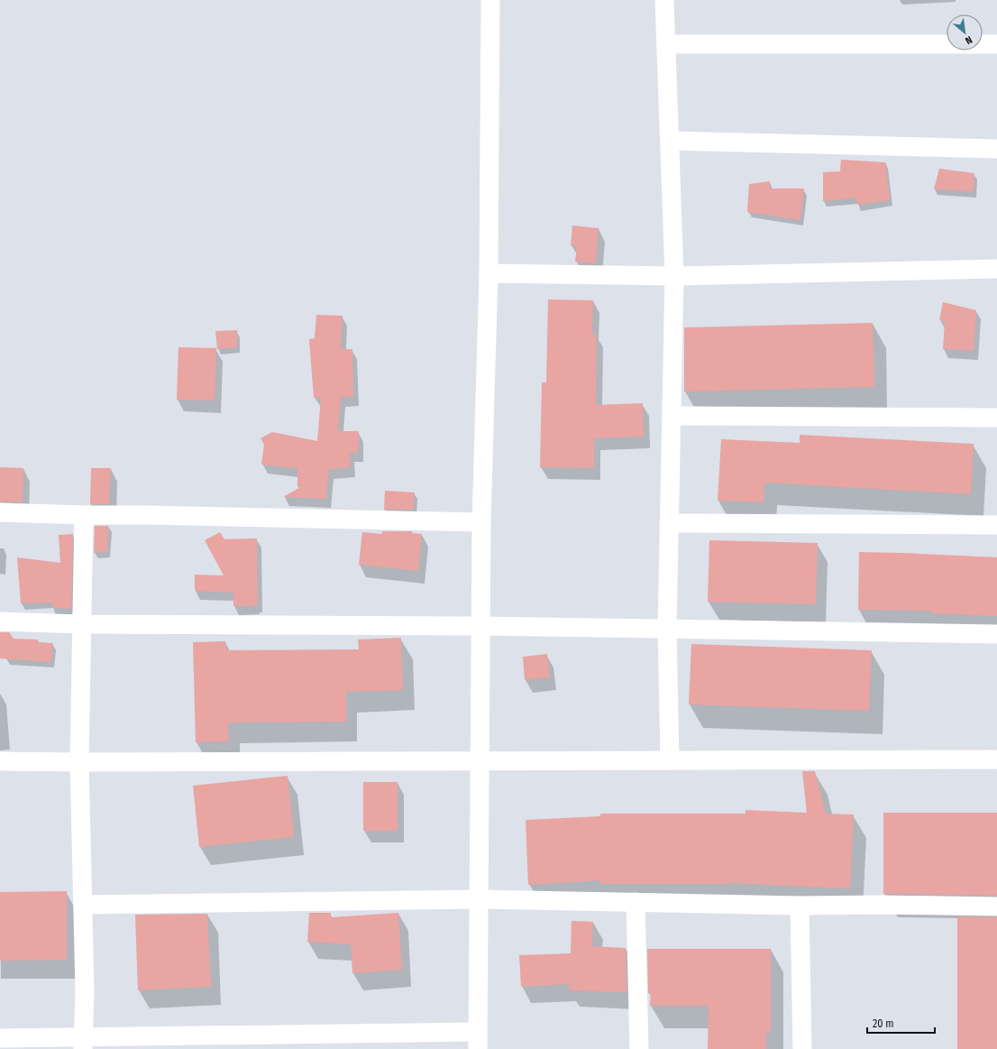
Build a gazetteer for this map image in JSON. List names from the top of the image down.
{
  "scale_bar": "20 m",
  "north": "bottom right"
}
